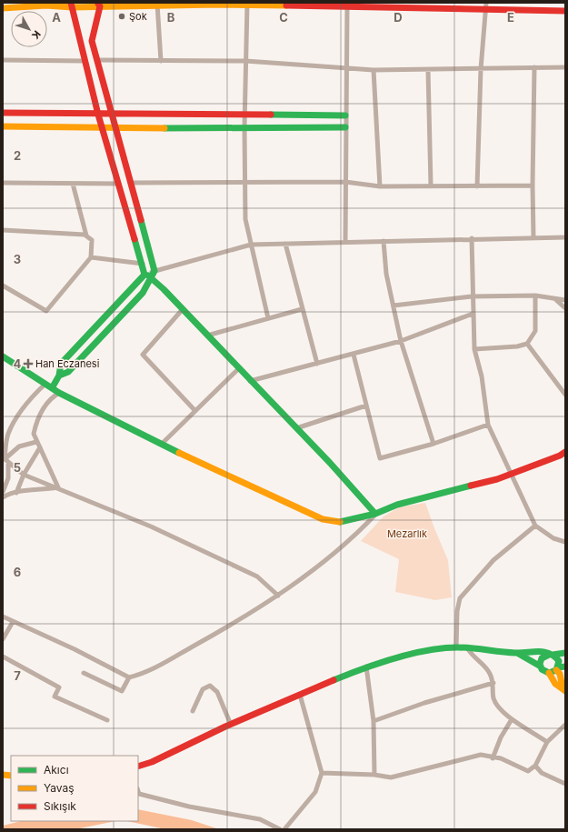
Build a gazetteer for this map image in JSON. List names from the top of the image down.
{
  "parks": ["Mezarlık"],
  "places": {
    "other": ["Şok"],
    "health": ["Han Eczanesi"]
  },
  "legend": ["Akıcı", "Yavaş", "Sıkışık"],
  "north": "bottom right",
  "grid": {
    "columns": [
      "A",
      "B",
      "C",
      "D",
      "E"
    ],
    "rows": [
      "2",
      "3",
      "4",
      "5",
      "6",
      "7"
    ]
  }
}
